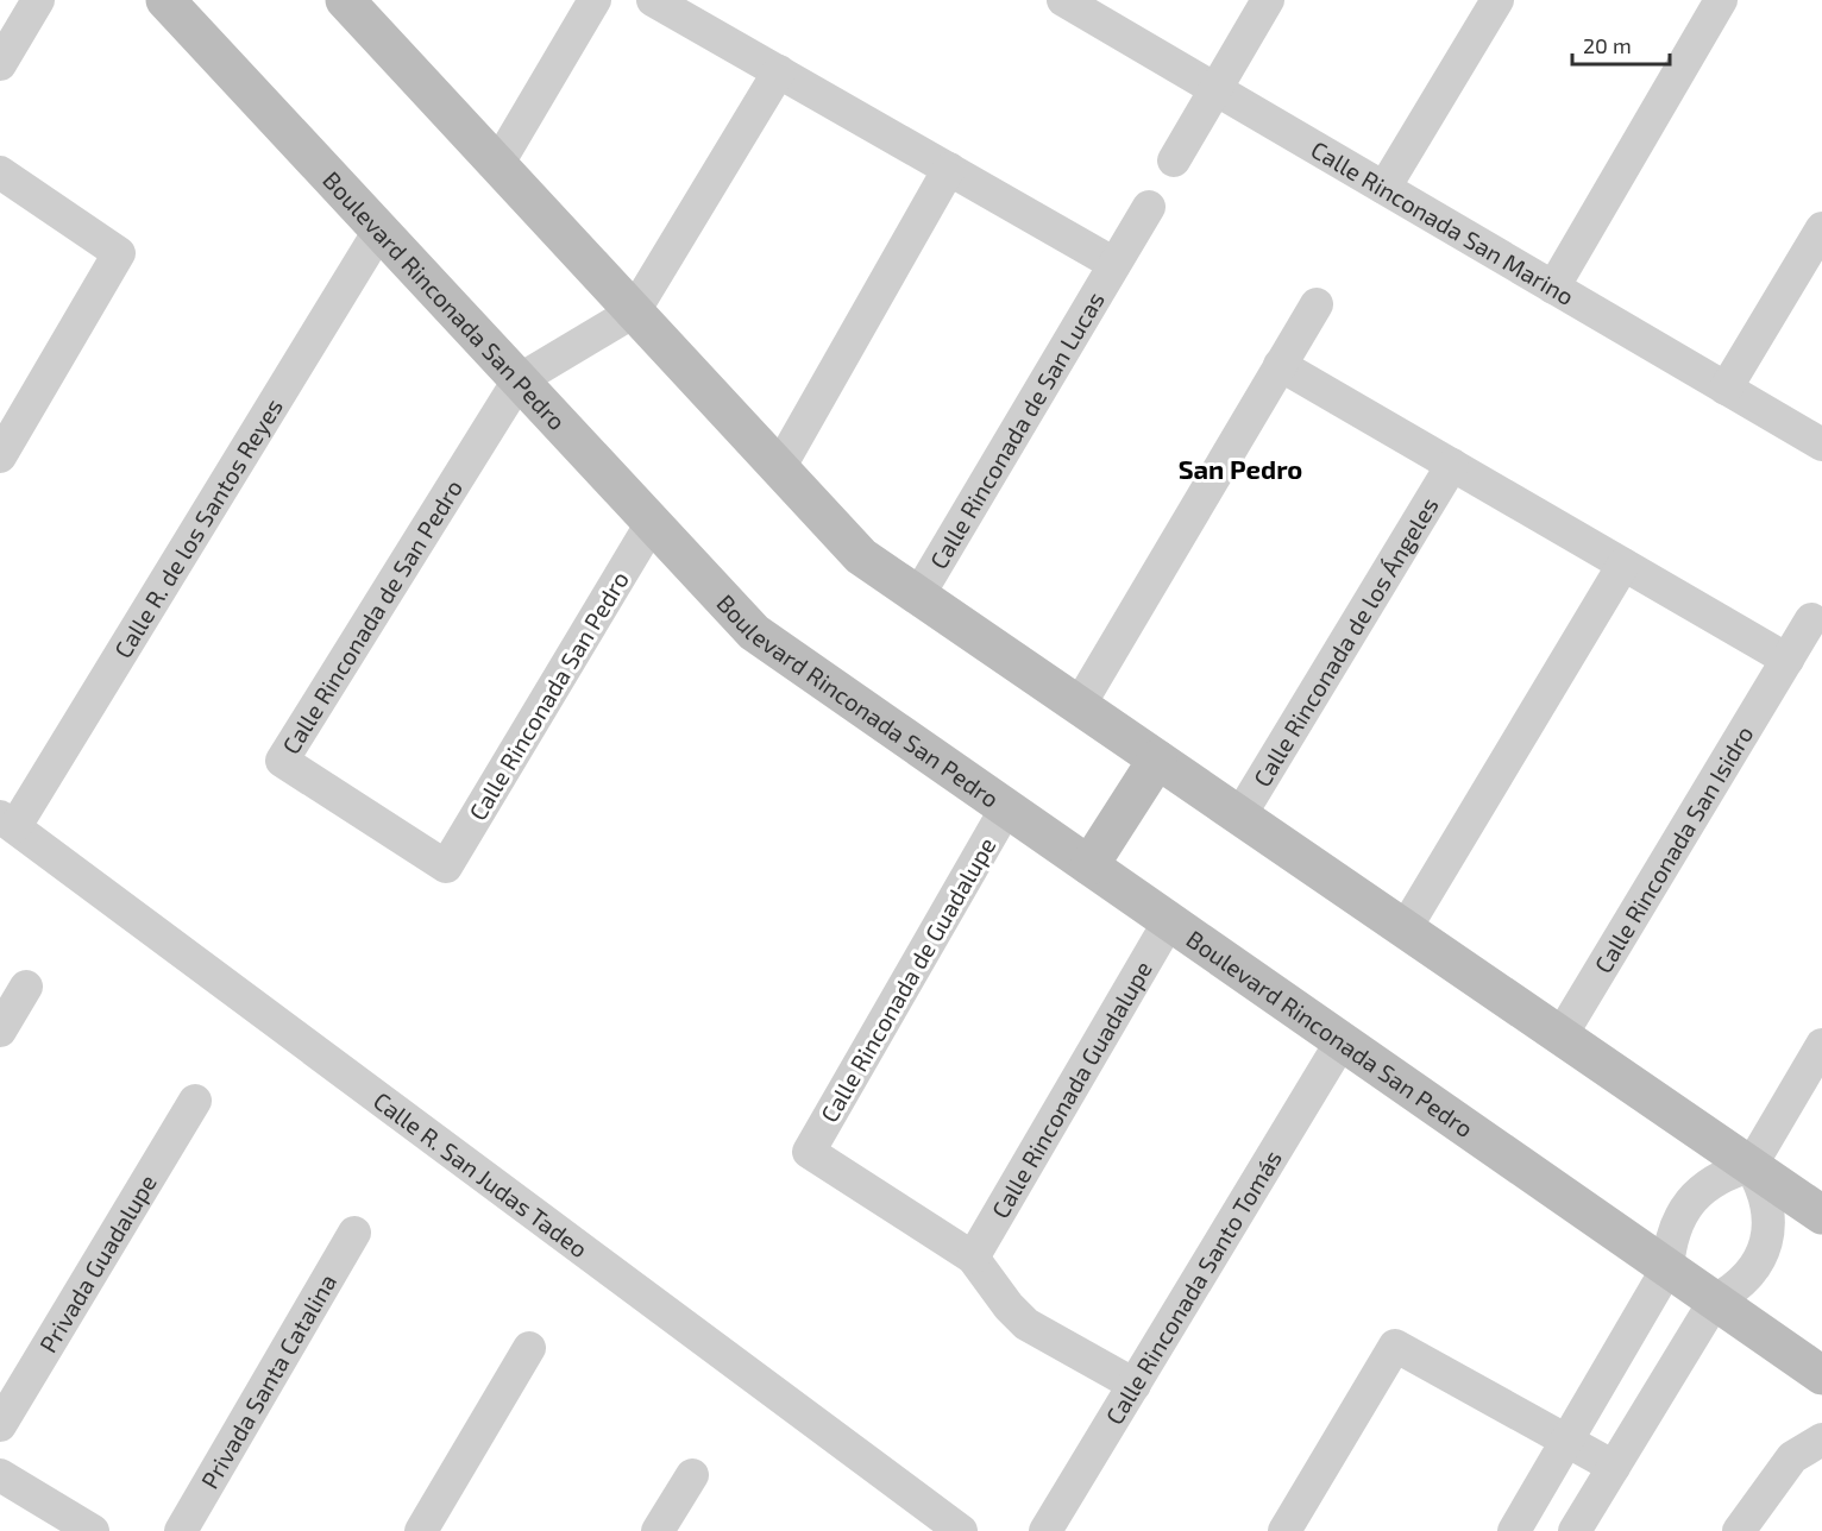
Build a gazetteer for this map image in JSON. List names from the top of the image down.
{
  "streets": {
    "street": [
      "Calle Rinconada San Marino",
      "Boulevard Rinconada San Pedro",
      "Calle Rinconada de San Lucas",
      "Calle R. de los Santos Reyes",
      "Calle Rinconada de San Pedro",
      "Calle Rinconada de los Ángeles",
      "Calle Rinconada San Pedro",
      "Calle Rinconada San Isidro",
      "Calle Rinconada de Guadalupe",
      "Calle Rinconada Guadalupe",
      "Calle R. San Judas Tadeo",
      "Privada Guadalupe",
      "Calle Rinconada Santo Tomás",
      "Privada Santa Catalina"
    ]
  },
  "crossings": [
    ["Boulevard Rinconada San Pedro", "Calle R. de los Santos Reyes"],
    ["Boulevard Rinconada San Pedro", "Calle Rinconada de San Pedro"],
    ["Boulevard Rinconada San Pedro", "Calle Rinconada San Pedro"],
    ["Boulevard Rinconada San Pedro", "Calle Rinconada de Guadalupe"],
    ["Boulevard Rinconada San Pedro", "Calle Rinconada Guadalupe"],
    ["Boulevard Rinconada San Pedro", "Calle Rinconada Santo Tomás"],
    ["Calle R. de los Santos Reyes", "Calle R. San Judas Tadeo"],
    ["Calle Rinconada de San Pedro", "Calle Rinconada San Pedro"],
    ["Calle Rinconada de Guadalupe", "Calle Rinconada Guadalupe"]
  ],
  "districts": ["San Pedro"],
  "scale_bar": "20 m"
}
